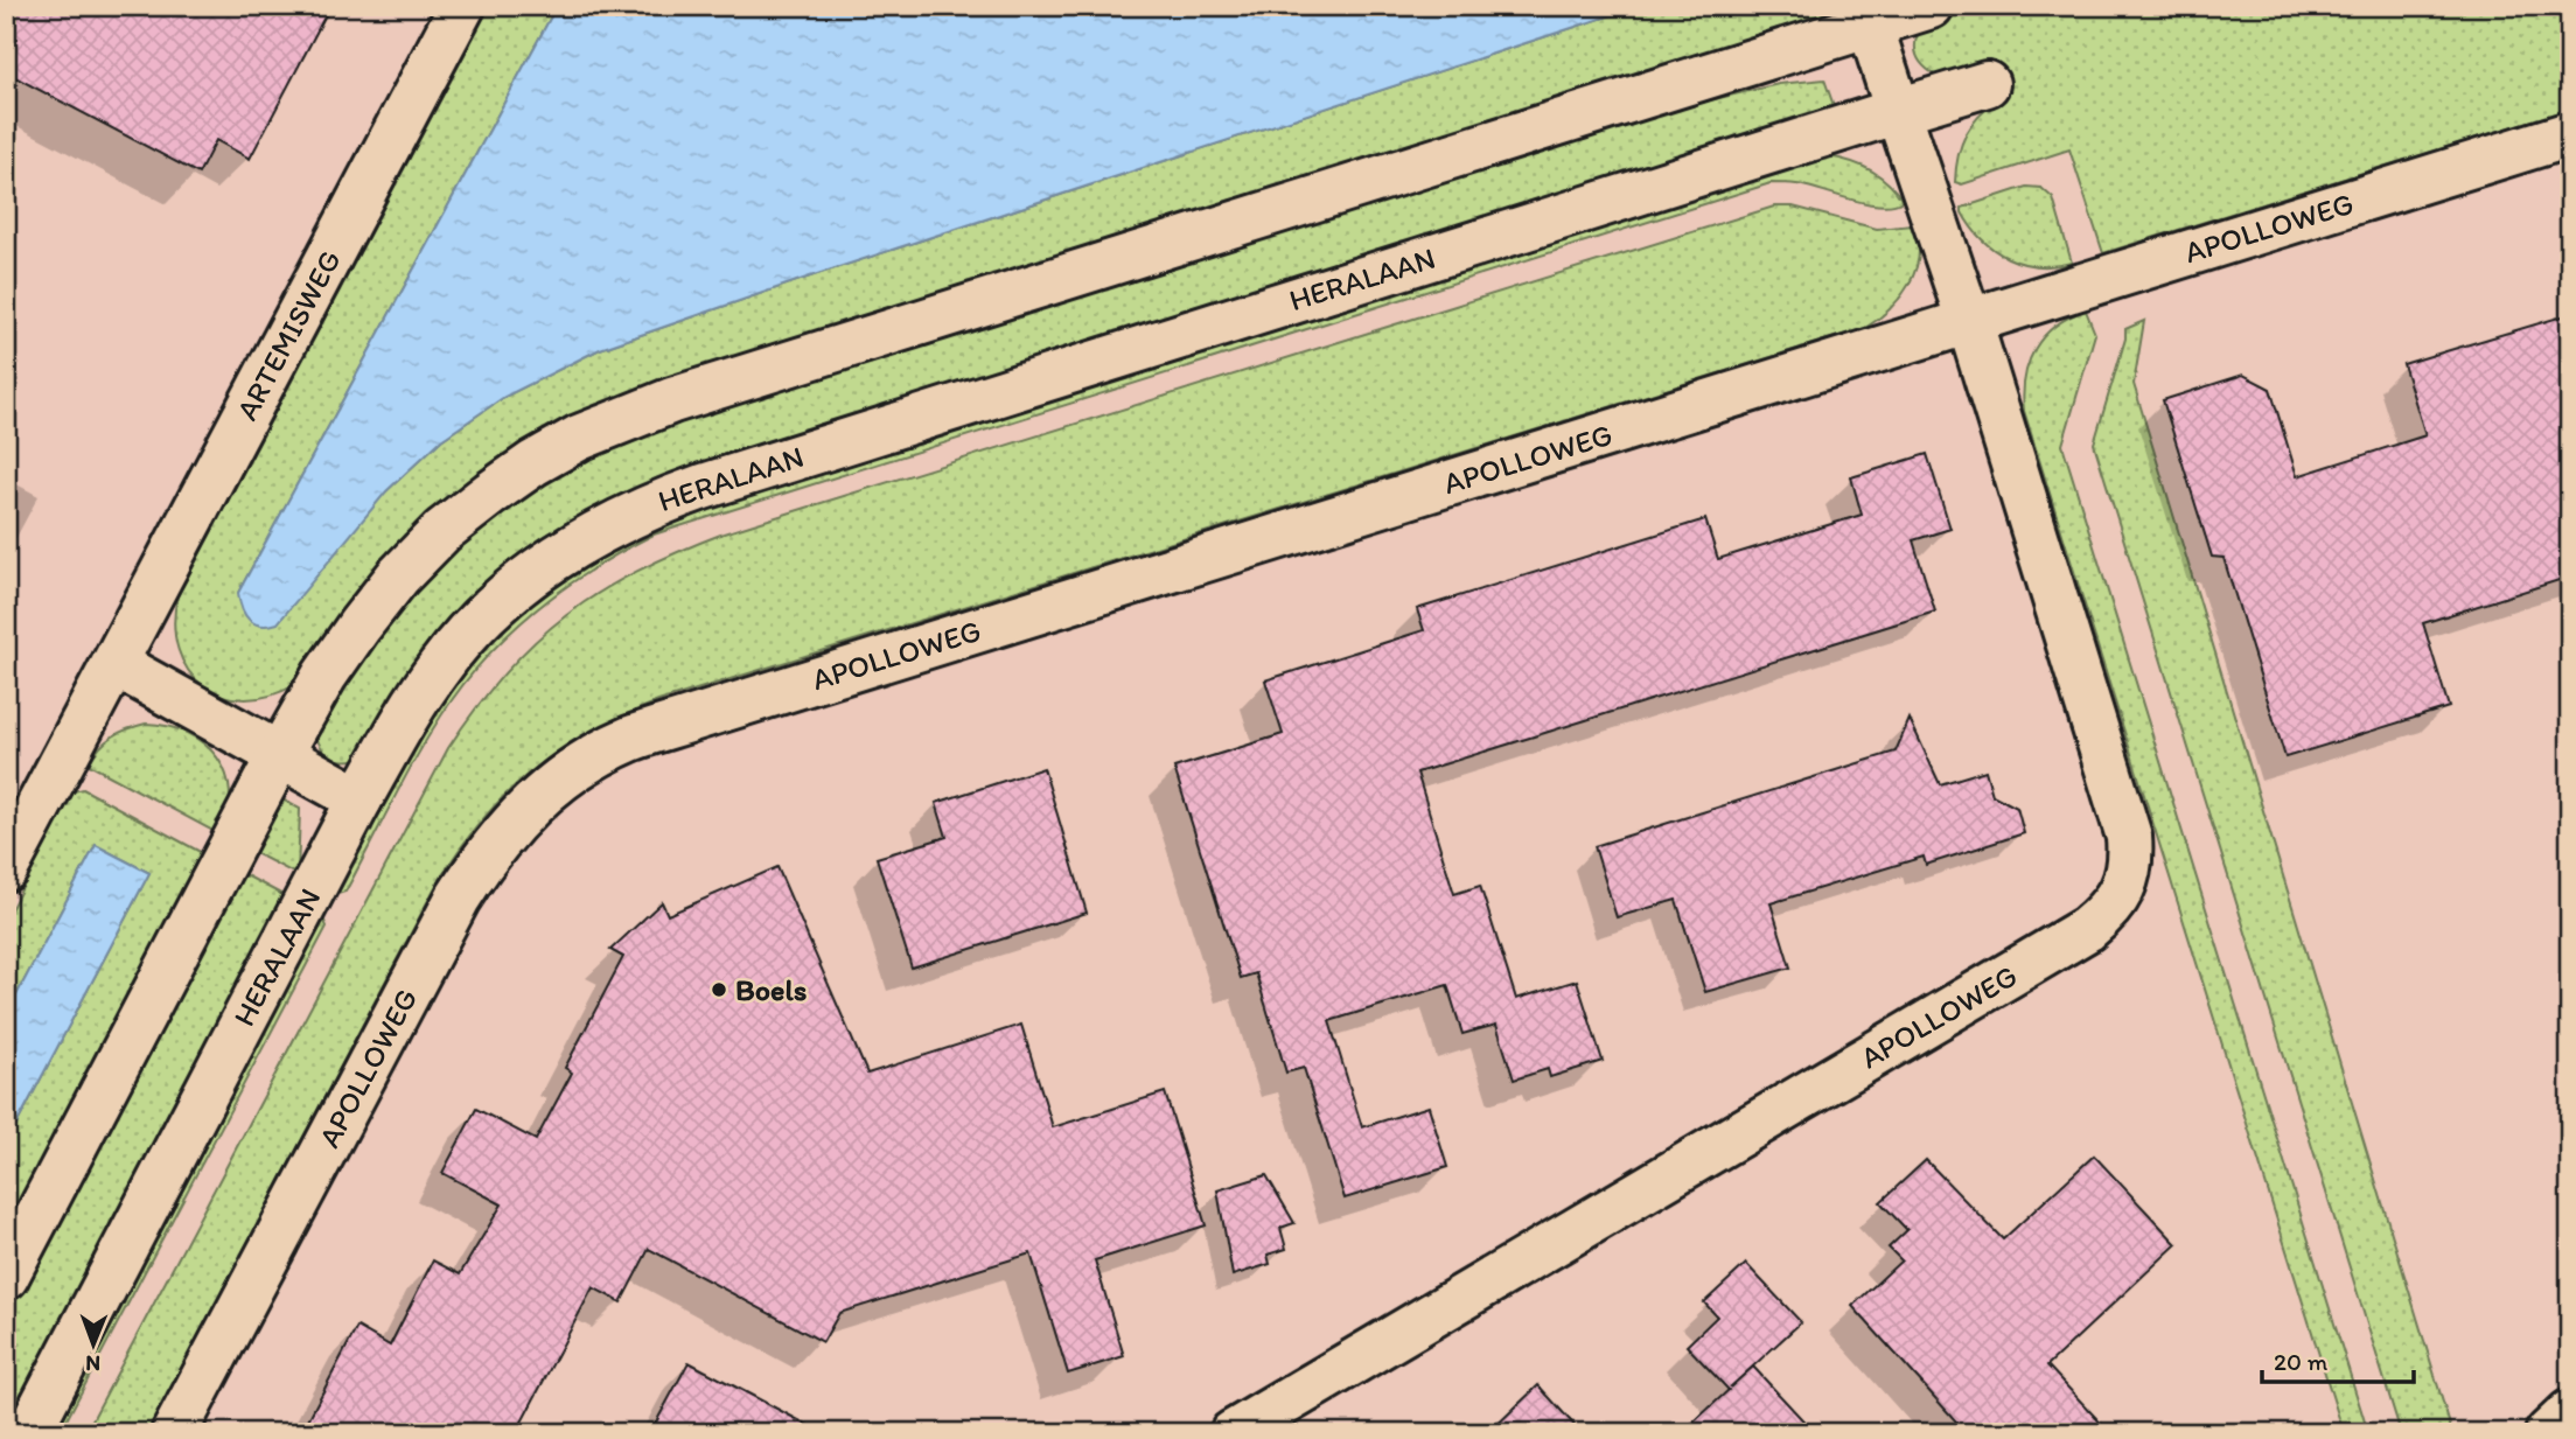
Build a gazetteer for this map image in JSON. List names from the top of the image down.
{
  "streets": {
    "street": ["APOLLOWEG", "HERALAAN", "ARTEMISWEG"]
  },
  "places": ["Boels"],
  "scale_bar": "20 m",
  "north": "bottom"
}
